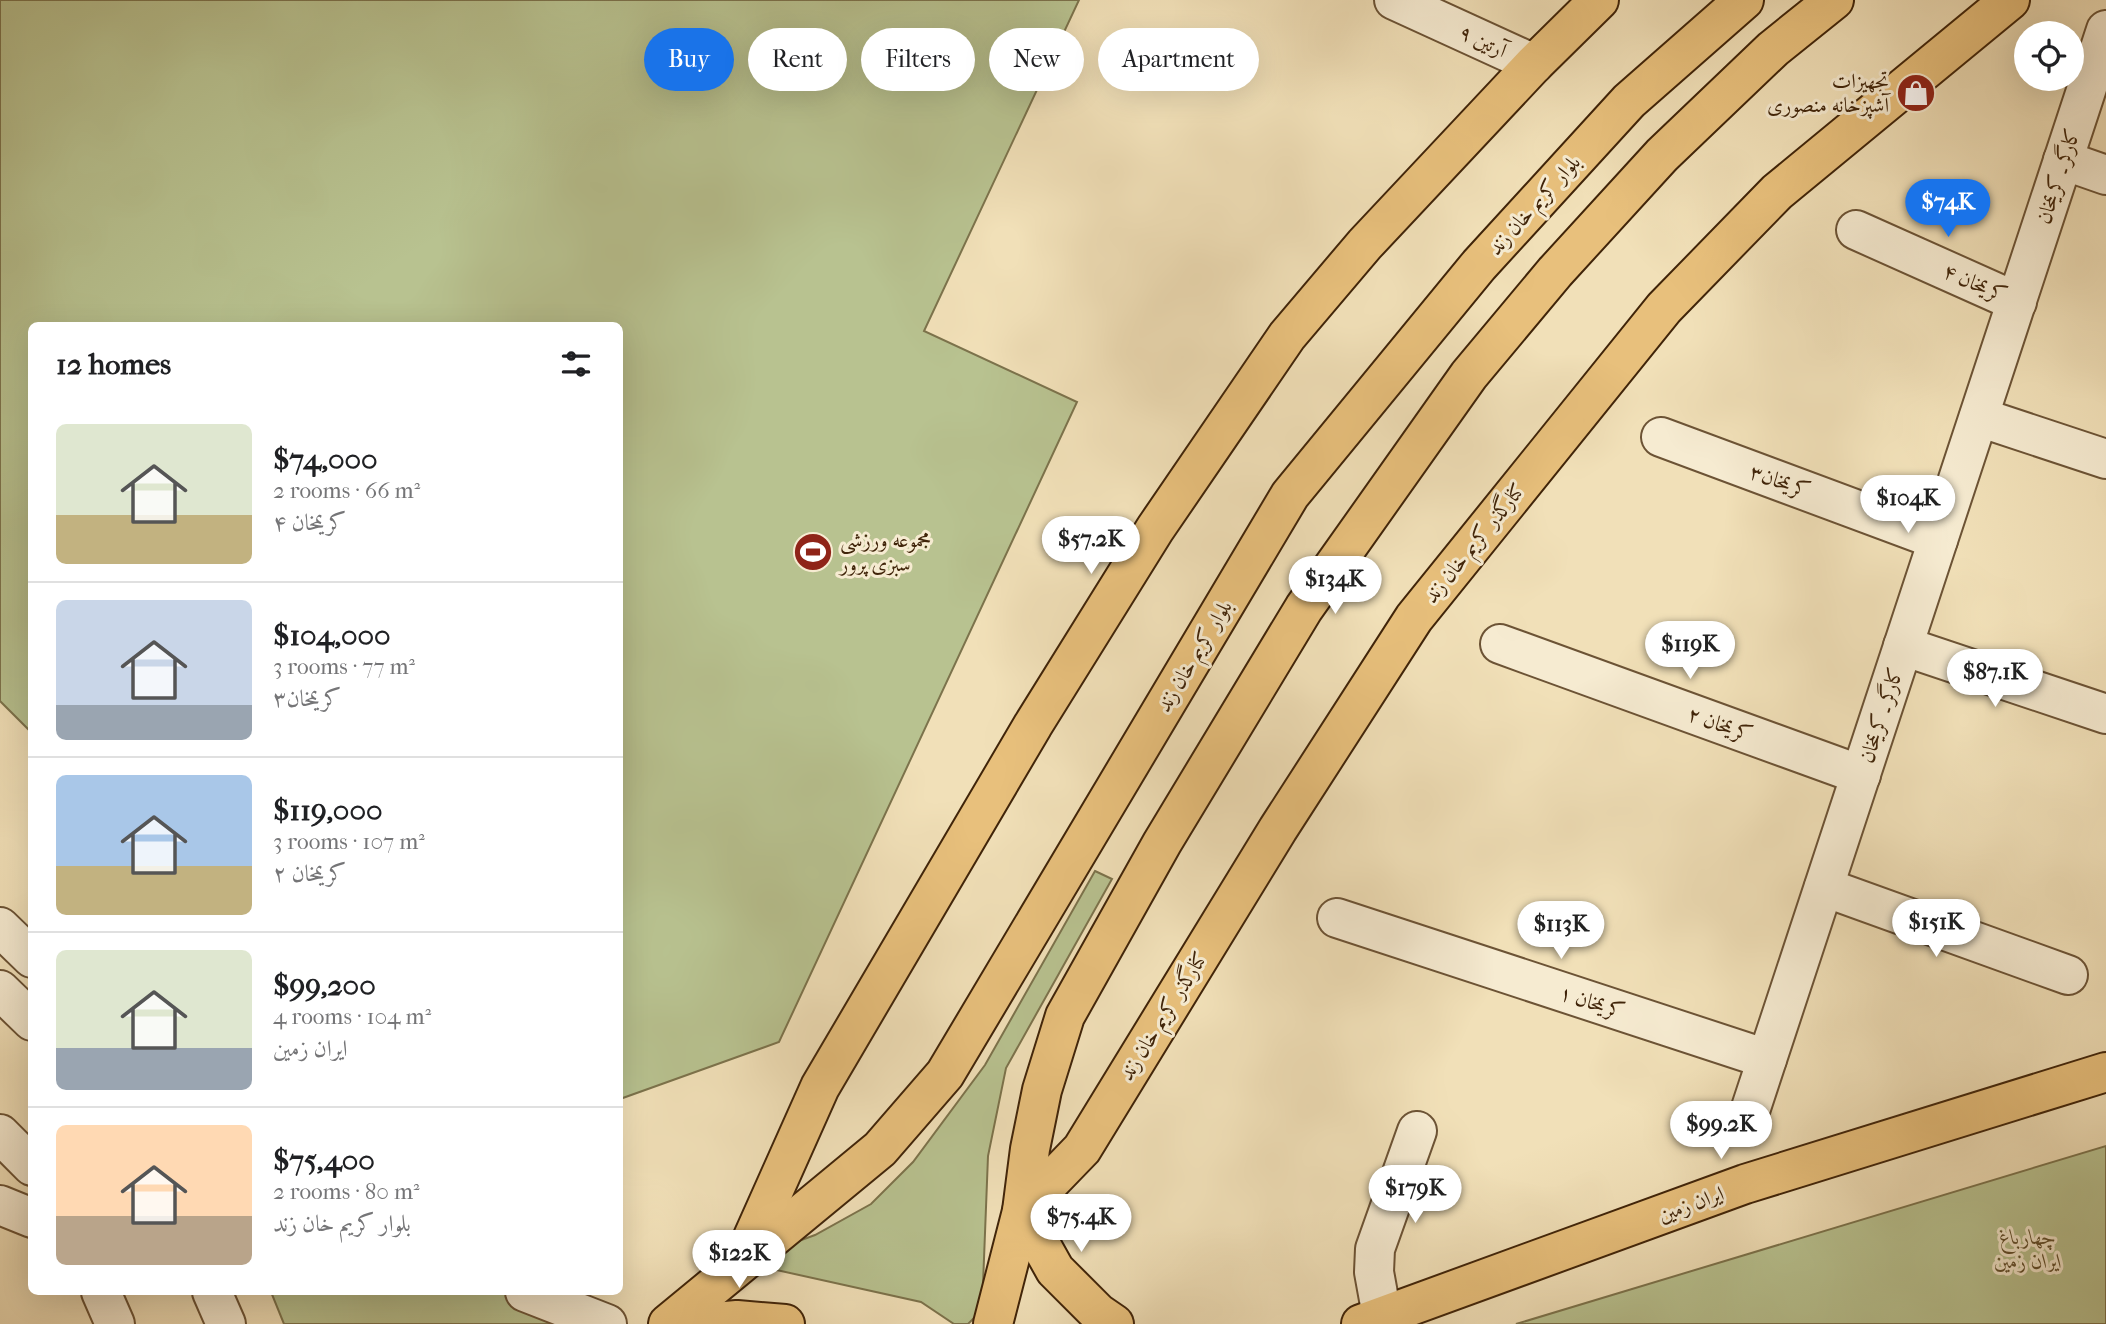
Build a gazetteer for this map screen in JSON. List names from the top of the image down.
{
  "streets": {
    "main road": ["بلوار کریم خان زند", "کنارگذر کریم خان زند", "ایران زمین"],
    "street": [
      "آرتین ۹",
      "کارگر ـ کریمخان",
      "کریمخان ۴",
      "کریمخان۳",
      "کریمخان ۲",
      "کریمخان ۱"
    ]
  },
  "crossings": [
    ["کارگر ـ کریمخان", "کریمخان ۴"],
    ["کارگر ـ کریمخان", "کریمخان۳"],
    ["کارگر ـ کریمخان", "کریمخان ۲"],
    ["کارگر ـ کریمخان", "کریمخان ۱"]
  ],
  "parks": ["چهارباغ ایران زمین"],
  "places": {
    "shop": ["تجهیزات آشپزخانه منصوری"],
    "sports": ["مجموعه ورزشی سبزی پرور"]
  },
  "page": {
    "chip": [
      "Buy",
      "Rent",
      "Filters",
      "New",
      "Apartment"
    ],
    "price": [
      "$74K",
      "$104K",
      "$57.2K",
      "$134K",
      "$119K",
      "$87.1K",
      "$151K",
      "$113K",
      "$99.2K",
      "$179K",
      "$75.4K",
      "$122K"
    ],
    "heading": "12 homes",
    "list": [
      {
        "name": "$74,000",
        "note": "2 rooms · 66 m² · کریمخان ۴"
      },
      {
        "name": "$104,000",
        "note": "3 rooms · 77 m² · کریمخان۳"
      },
      {
        "name": "$119,000",
        "note": "3 rooms · 107 m² · کریمخان ۲"
      },
      {
        "name": "$99,200",
        "note": "4 rooms · 104 m² · ایران زمین"
      },
      {
        "name": "$75,400",
        "note": "2 rooms · 80 m² · بلوار کریم خان زند"
      }
    ]
  }
}
